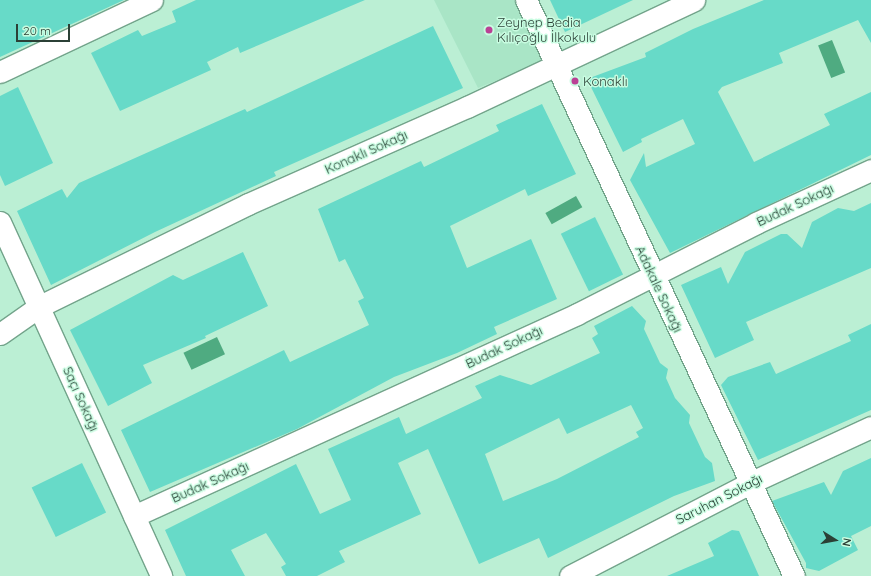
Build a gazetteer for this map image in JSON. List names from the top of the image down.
{
  "streets": {
    "street": [
      "Konaklı Sokağı",
      "Budak Sokağı",
      "Adakale Sokağı",
      "Saçı Sokağı",
      "Saruhan Sokağı"
    ]
  },
  "crossings": [
    ["Konaklı Sokağı", "Adakale Sokağı"],
    ["Konaklı Sokağı", "Saçı Sokağı"],
    ["Budak Sokağı", "Adakale Sokağı"],
    ["Budak Sokağı", "Saçı Sokağı"],
    ["Adakale Sokağı", "Saruhan Sokağı"]
  ],
  "places": ["Zeynep Bedia Kılıçoğlu İlkokulu", "Konaklı"],
  "scale_bar": "20 m",
  "north": "right"
}
